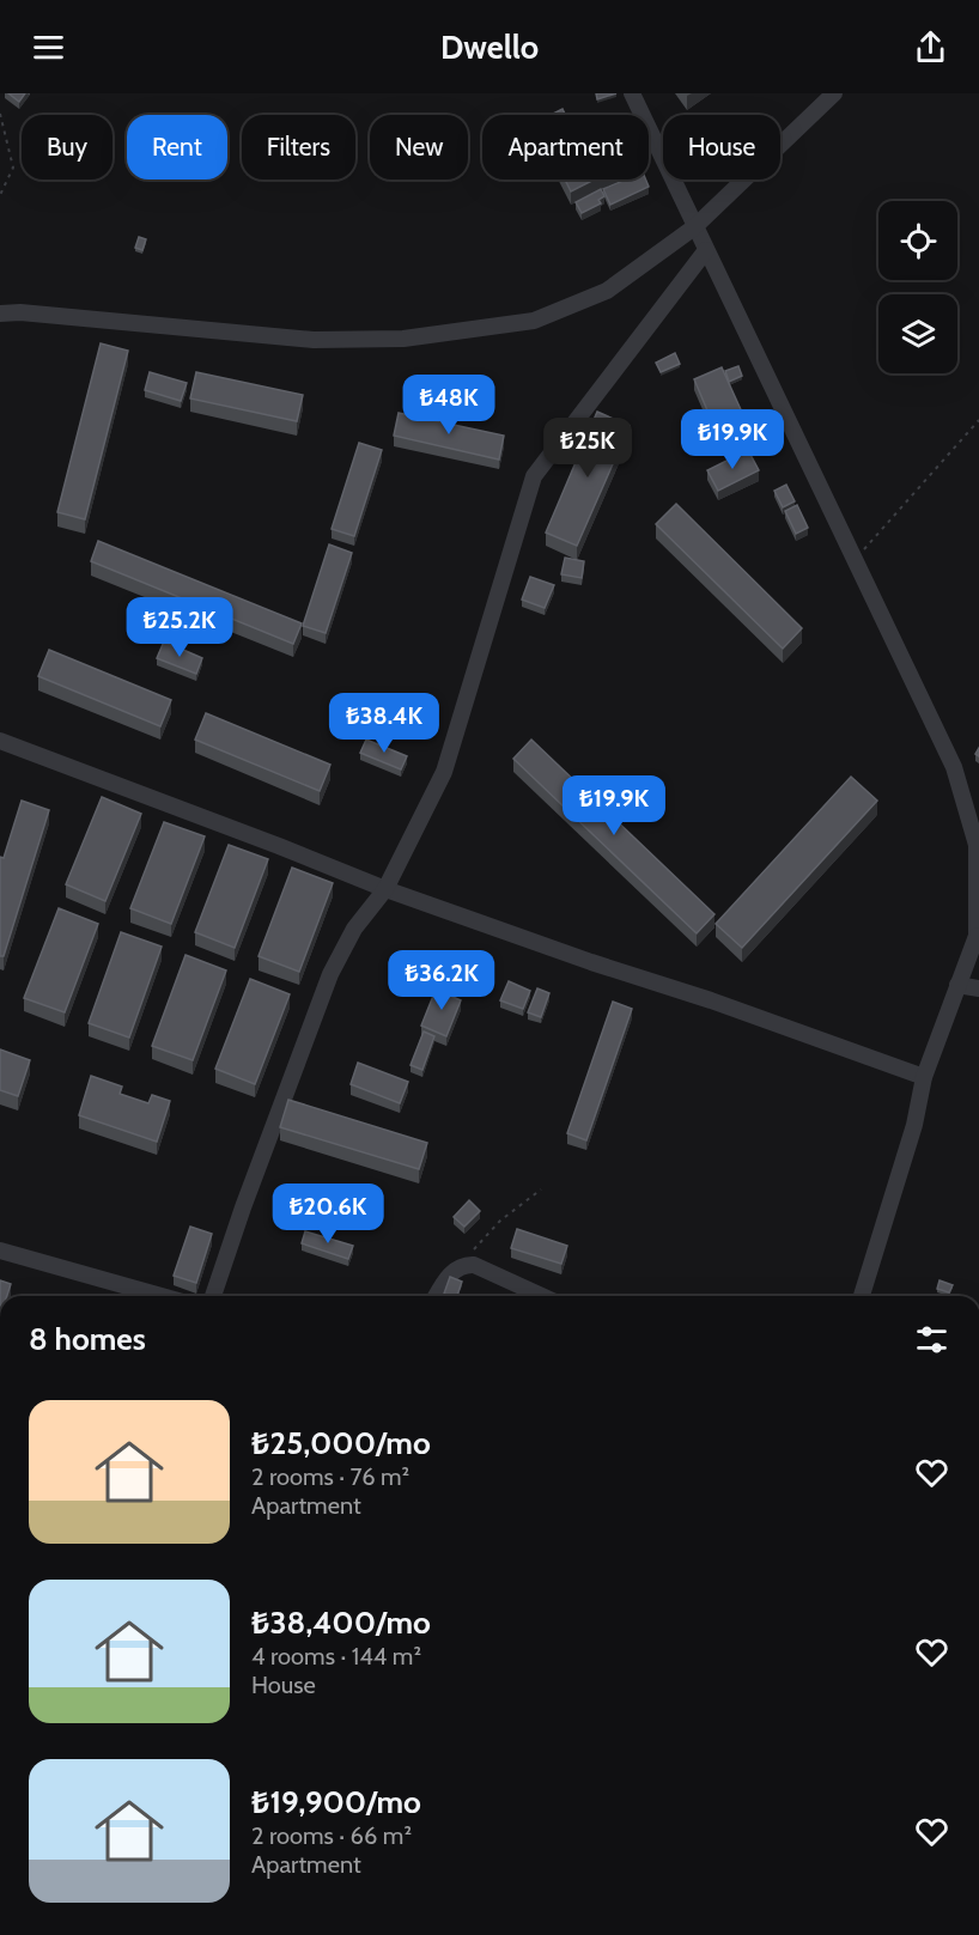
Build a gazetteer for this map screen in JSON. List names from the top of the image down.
{
  "page": {
    "header": "Dwello",
    "chip": [
      "Buy",
      "Rent",
      "Filters",
      "New",
      "Apartment",
      "House"
    ],
    "price": [
      "₺48K",
      "₺19.9K",
      "₺25K",
      "₺25.2K",
      "₺38.4K",
      "₺19.9K",
      "₺36.2K",
      "₺20.6K"
    ],
    "heading": "8 homes",
    "list": [
      {
        "name": "₺25,000/mo",
        "note": "2 rooms · 76 m² · Apartment"
      },
      {
        "name": "₺38,400/mo",
        "note": "4 rooms · 144 m² · House"
      },
      {
        "name": "₺19,900/mo",
        "note": "2 rooms · 66 m² · Apartment"
      }
    ]
  }
}
